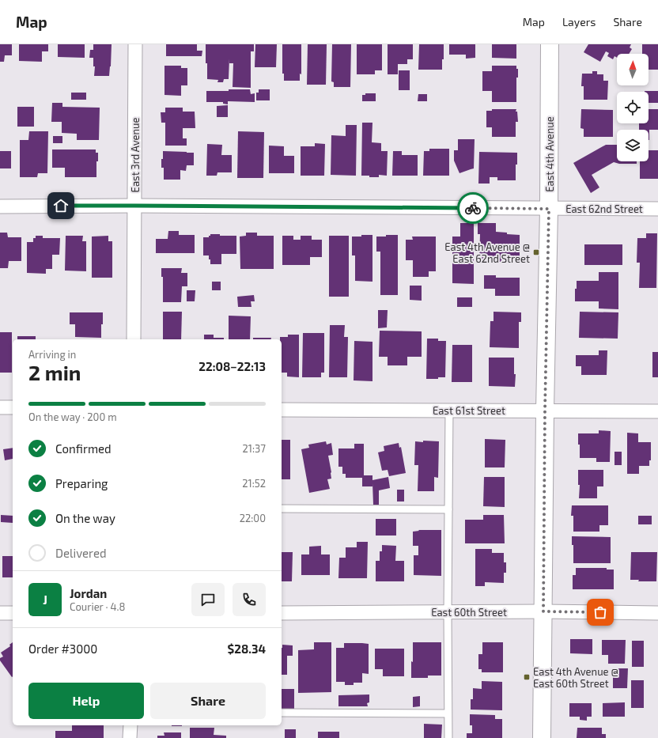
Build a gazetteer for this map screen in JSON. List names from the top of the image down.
{
  "streets": {
    "main road": ["East 4th Avenue"],
    "street": [
      "East 3rd Avenue",
      "East 62nd Street",
      "East 61st Street",
      "East 60th Street"
    ]
  },
  "crossings": [
    ["East 4th Avenue", "East 62nd Street"],
    ["East 4th Avenue", "East 61st Street"],
    ["East 4th Avenue", "East 60th Street"],
    ["East 3rd Avenue", "East 62nd Street"]
  ],
  "places": {
    "transit": ["East 4th Avenue @ East 62nd Street", "East 4th Avenue @ East 60th Street"]
  },
  "north": "top",
  "page": {
    "header": "Map",
    "nav": ["Map", "Layers", "Share"],
    "heading": ["2 min", "Arriving in", "22:08–22:13"],
    "panel": [
      "Jordan",
      "Courier · 4.8",
      "Order #3000",
      "$28.34"
    ],
    "bar": "On the way · 200 m",
    "list": [
      ["Confirmed", "21:37"],
      ["Preparing", "21:52"],
      ["On the way", "22:00"],
      "Delivered"
    ],
    "round": "J",
    "buttons": ["Help", "Share"]
  }
}
